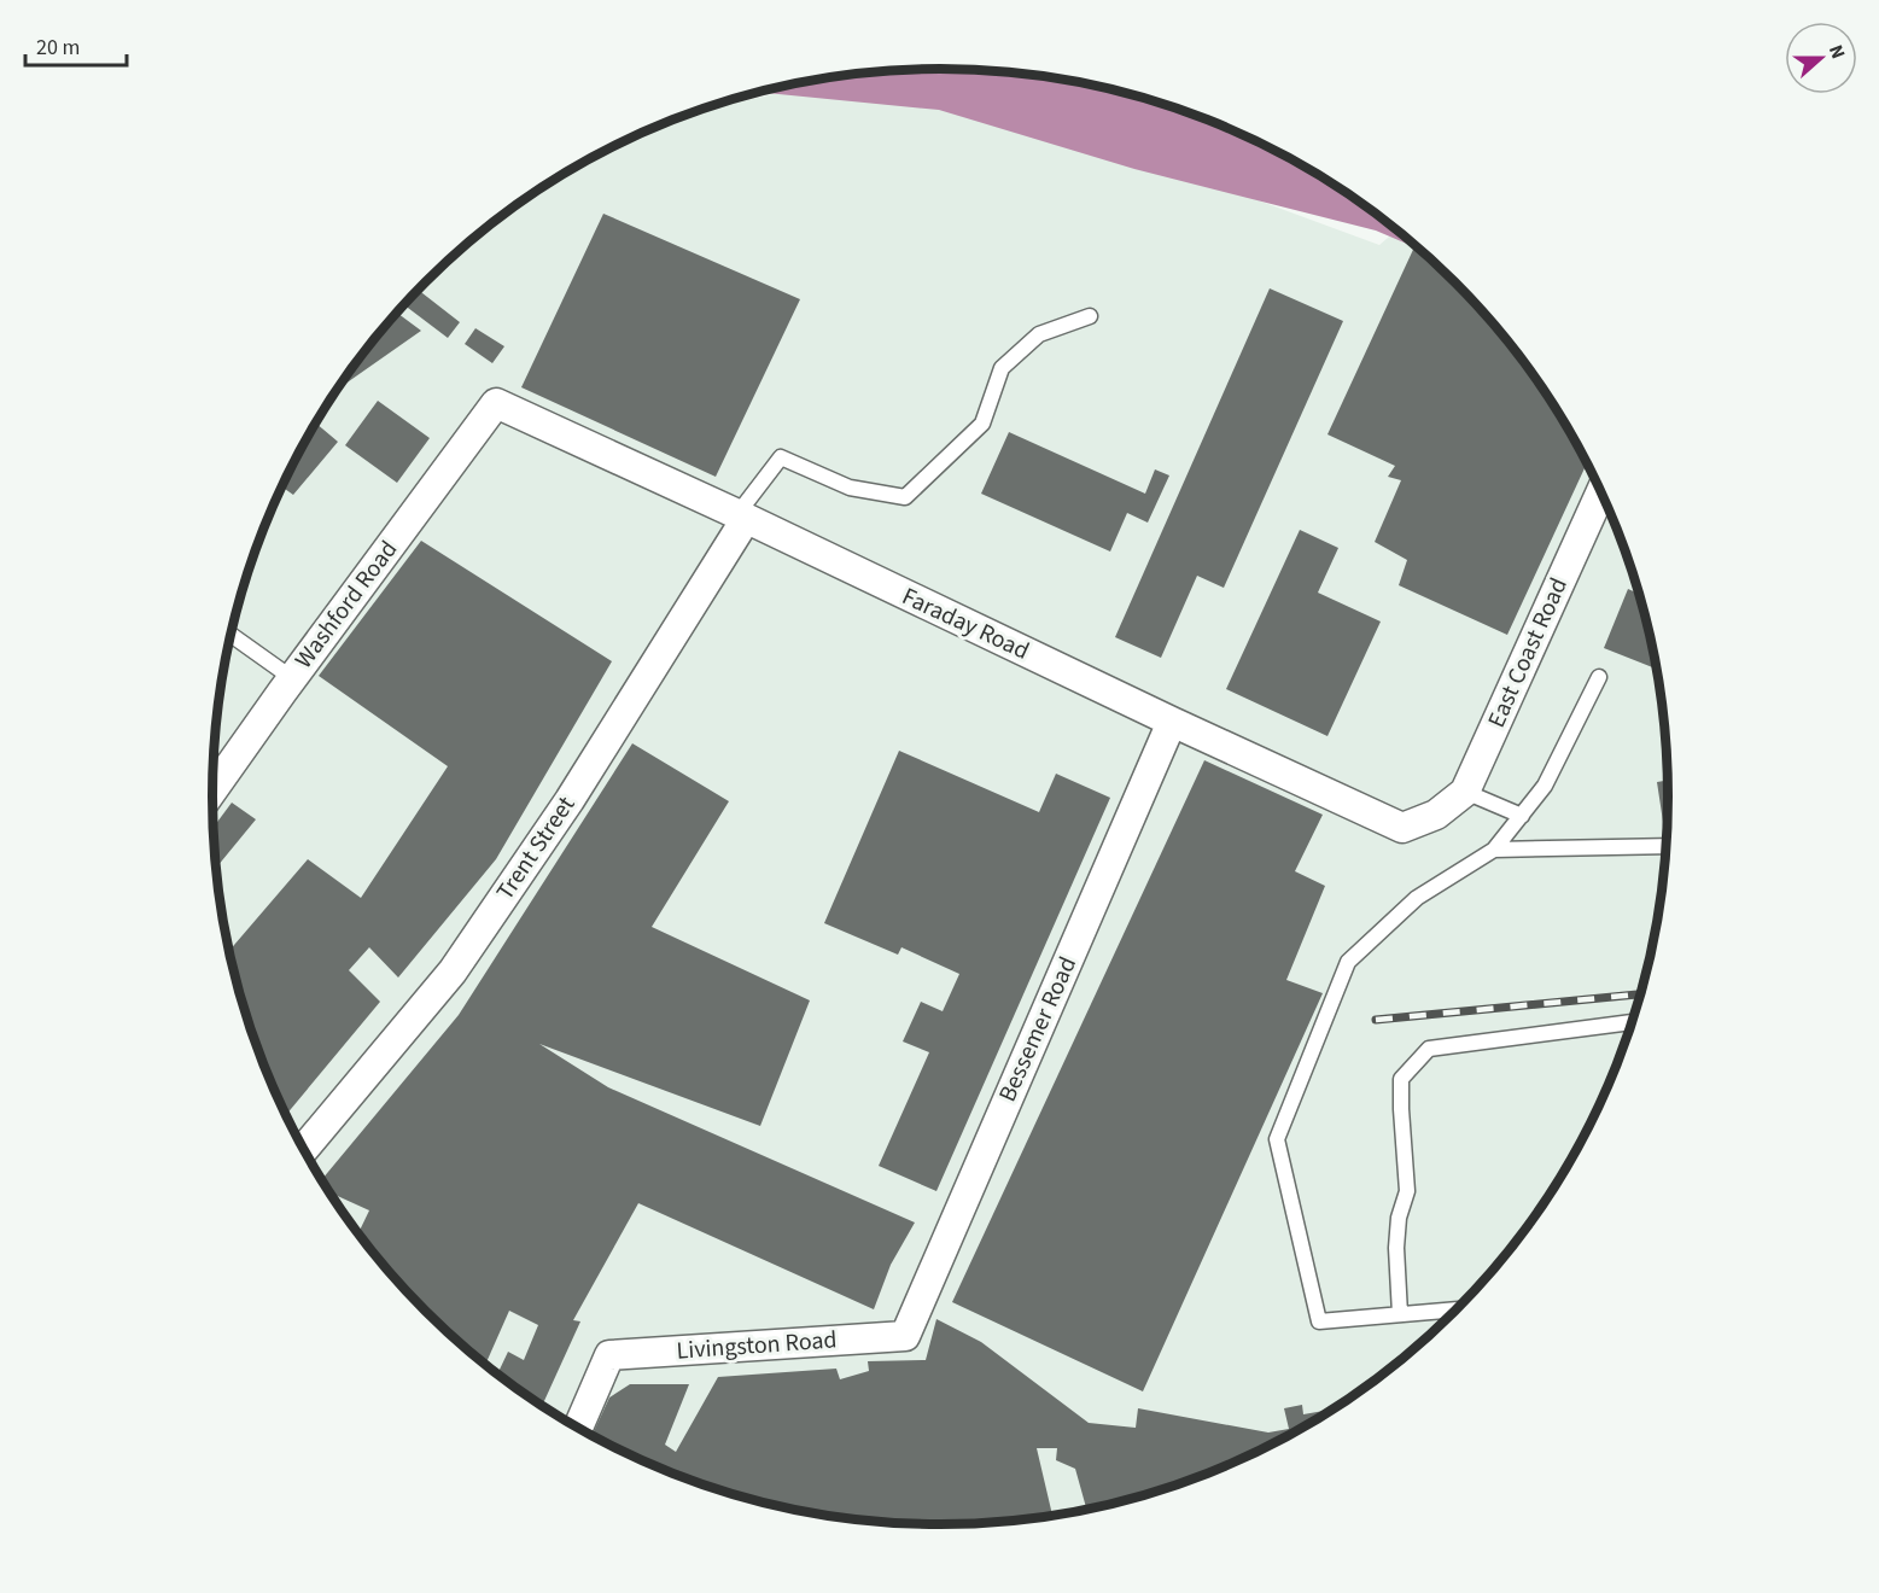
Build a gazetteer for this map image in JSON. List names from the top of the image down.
{
  "streets": {
    "street": [
      "Washford Road",
      "Faraday Road",
      "East Coast Road",
      "Trent Street",
      "Bessemer Road",
      "Livingston Road"
    ]
  },
  "crossings": [
    ["Washford Road", "Faraday Road"],
    ["Faraday Road", "East Coast Road"],
    ["Faraday Road", "Trent Street"],
    ["Faraday Road", "Bessemer Road"],
    ["Bessemer Road", "Livingston Road"]
  ],
  "scale_bar": "20 m",
  "north": "right"
}
